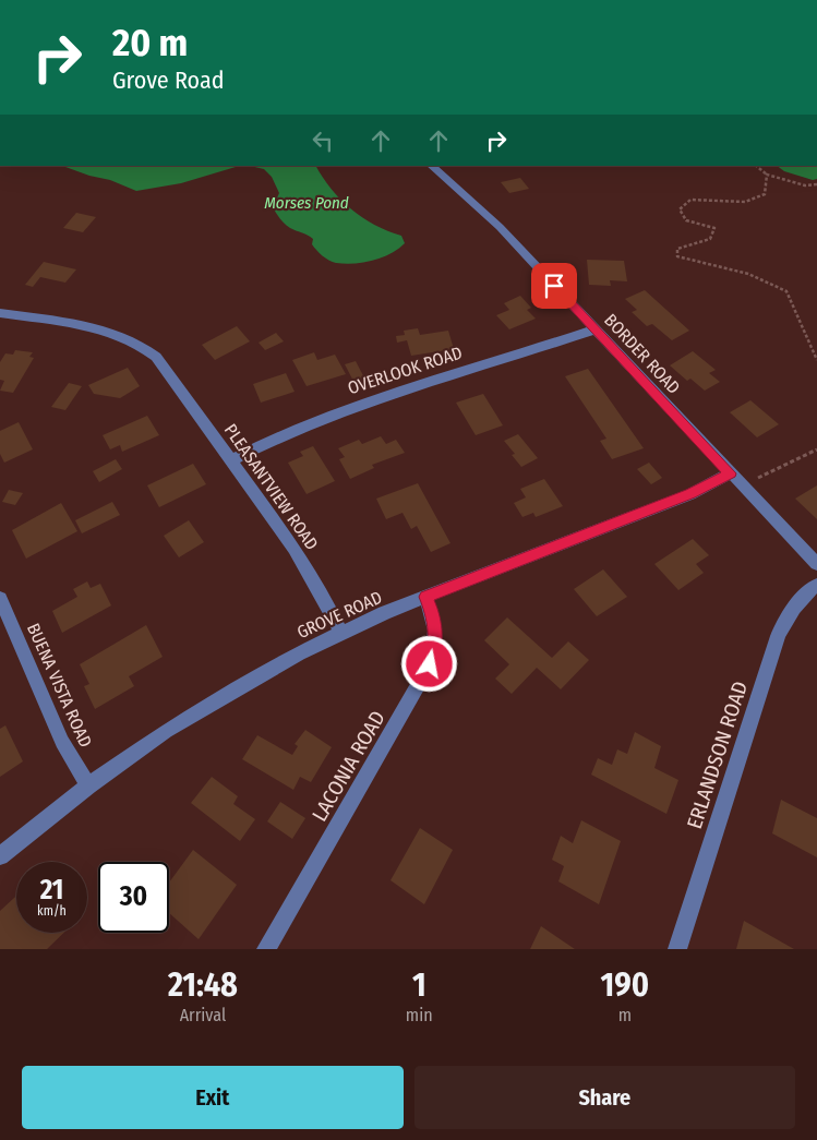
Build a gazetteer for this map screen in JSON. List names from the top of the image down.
{
  "streets": {
    "street": [
      "BORDER ROAD",
      "OVERLOOK ROAD",
      "PLEASANTVIEW ROAD",
      "GROVE ROAD",
      "BUENA VISTA ROAD",
      "ERLANDSON ROAD",
      "LACONIA ROAD"
    ]
  },
  "crossings": [
    ["BORDER ROAD", "OVERLOOK ROAD"],
    ["BORDER ROAD", "GROVE ROAD"],
    ["OVERLOOK ROAD", "PLEASANTVIEW ROAD"],
    ["PLEASANTVIEW ROAD", "GROVE ROAD"],
    ["GROVE ROAD", "BUENA VISTA ROAD"],
    ["GROVE ROAD", "LACONIA ROAD"]
  ],
  "water": ["Morses Pond"],
  "page": {
    "turn": ["20 m", "Grove Road"],
    "speed": "21 km/h",
    "limit": "30",
    "eta": [
      "21:48",
      "Arrival",
      "1",
      "min",
      "190",
      "m"
    ],
    "buttons": ["Exit", "Share"]
  }
}
